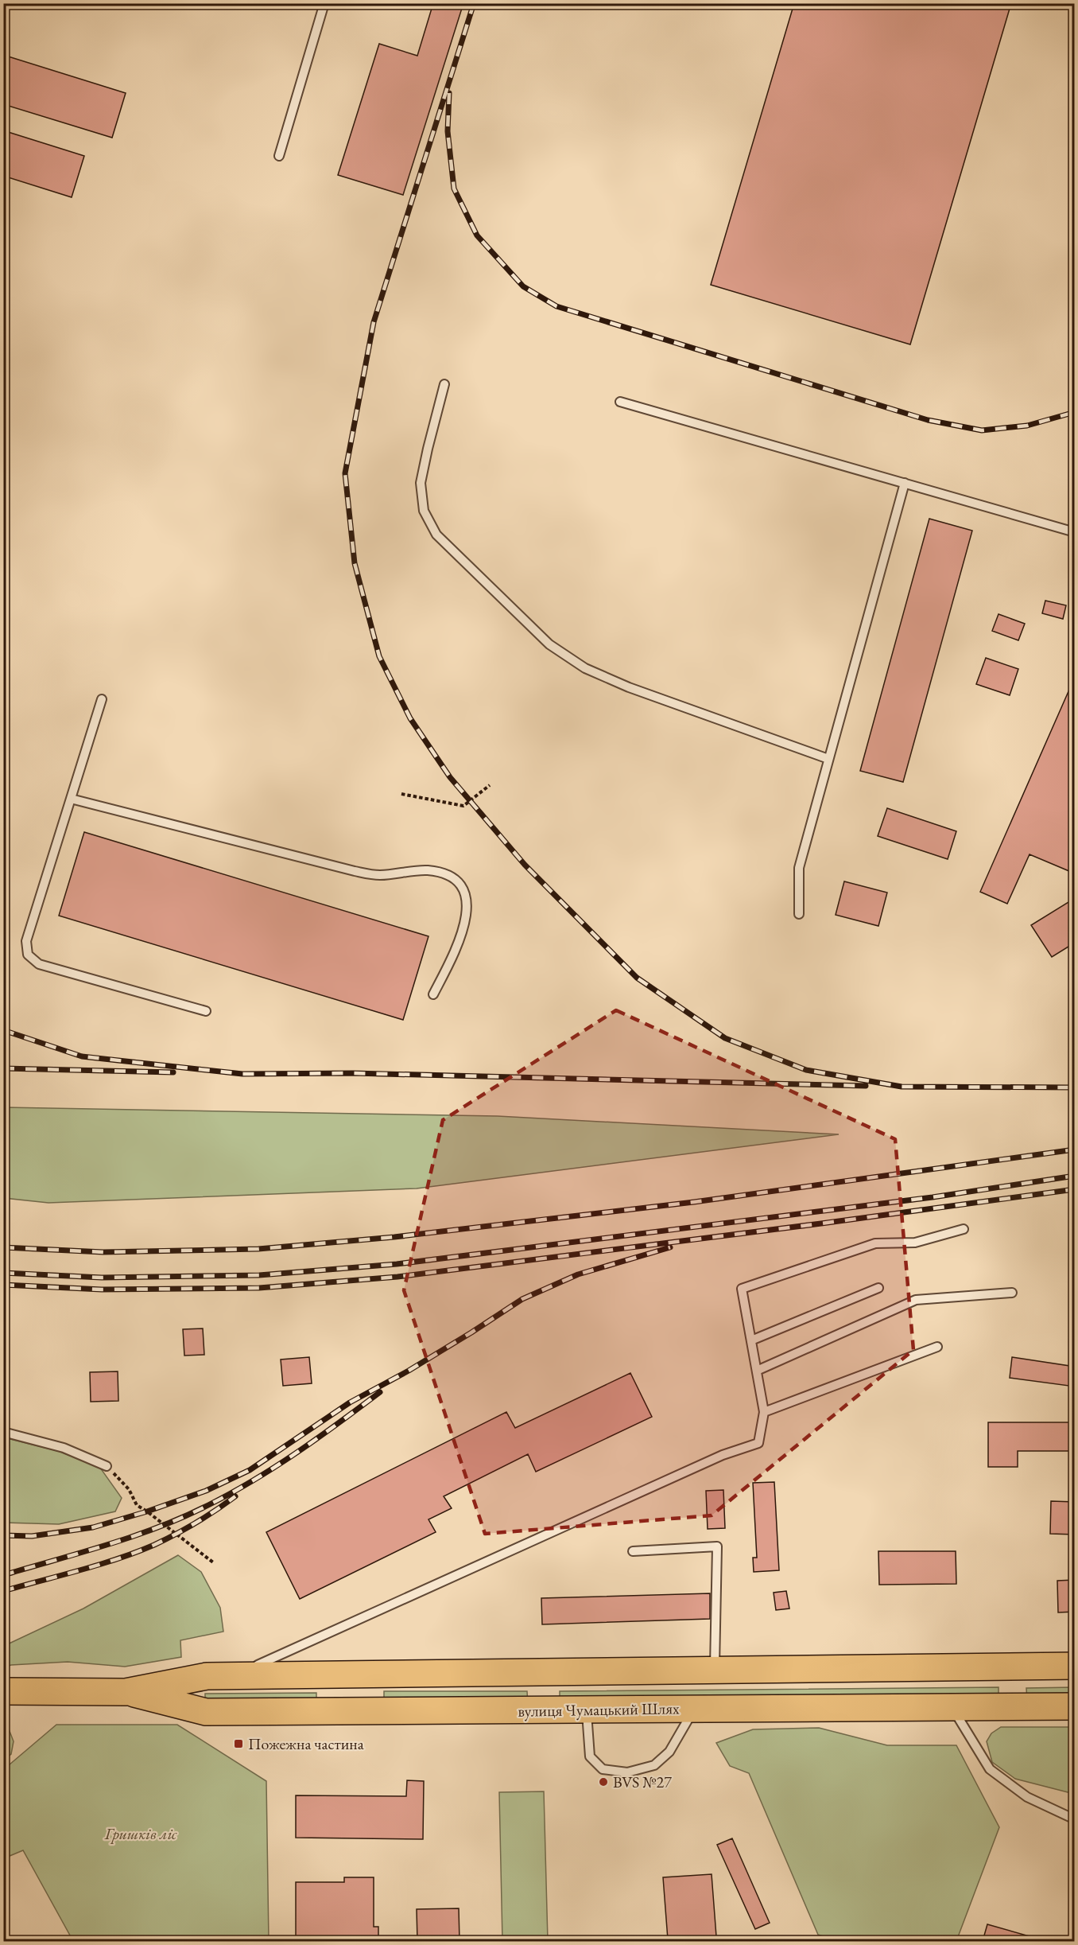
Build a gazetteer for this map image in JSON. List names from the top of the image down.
{
  "streets": {
    "main road": ["вулиця Чумацький Шлях"]
  },
  "parks": ["Гришків ліс"],
  "places": {
    "transit": ["Пожежна частина"],
    "other": ["BVS №27"]
  }
}
